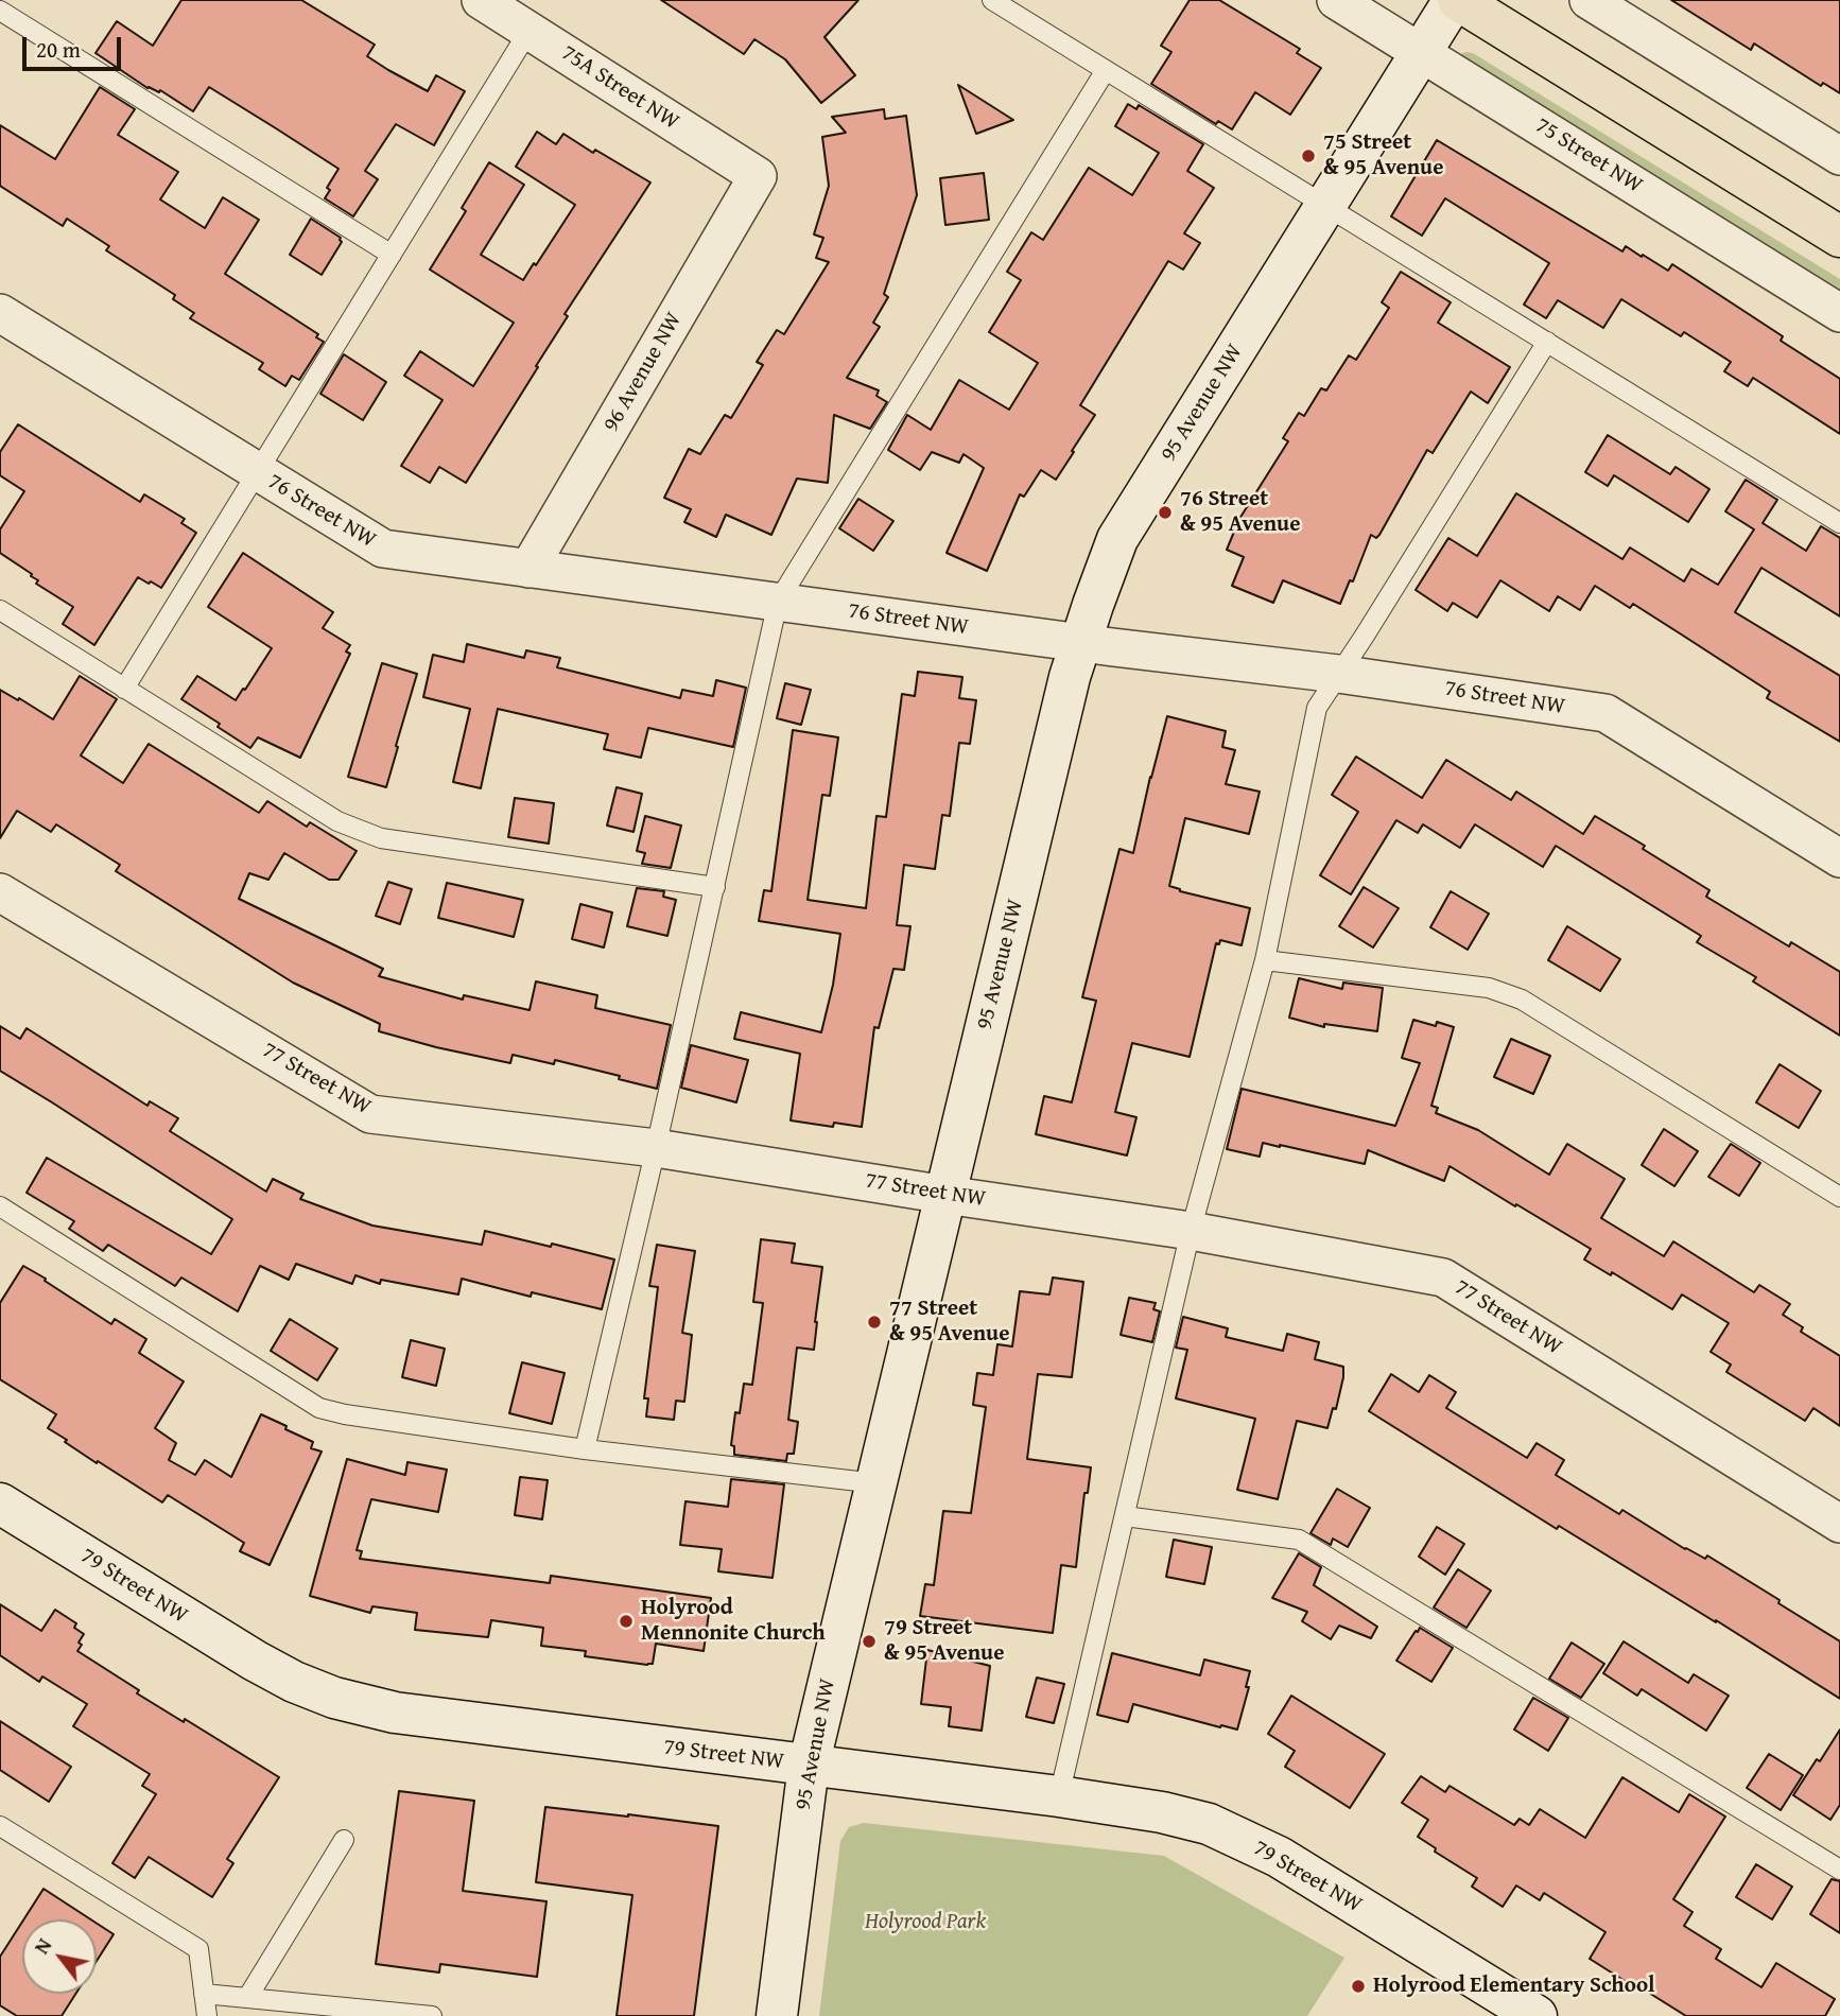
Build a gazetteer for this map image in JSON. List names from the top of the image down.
{
  "streets": {
    "street": [
      "75A Street NW",
      "75 Street NW",
      "96 Avenue NW",
      "95 Avenue NW",
      "76 Street NW",
      "77 Street NW",
      "79 Street NW"
    ]
  },
  "crossings": [
    ["75A Street NW", "96 Avenue NW"],
    ["75 Street NW", "95 Avenue NW"],
    ["96 Avenue NW", "76 Street NW"],
    ["95 Avenue NW", "76 Street NW"],
    ["95 Avenue NW", "77 Street NW"],
    ["95 Avenue NW", "79 Street NW"]
  ],
  "parks": ["Holyrood Park"],
  "places": [
    "75 Street & 95 Avenue",
    "76 Street & 95 Avenue",
    "77 Street & 95 Avenue",
    "Holyrood Mennonite Church",
    "79 Street & 95 Avenue",
    "Holyrood Elementary School"
  ],
  "scale_bar": "20 m",
  "north": "top left"
}
